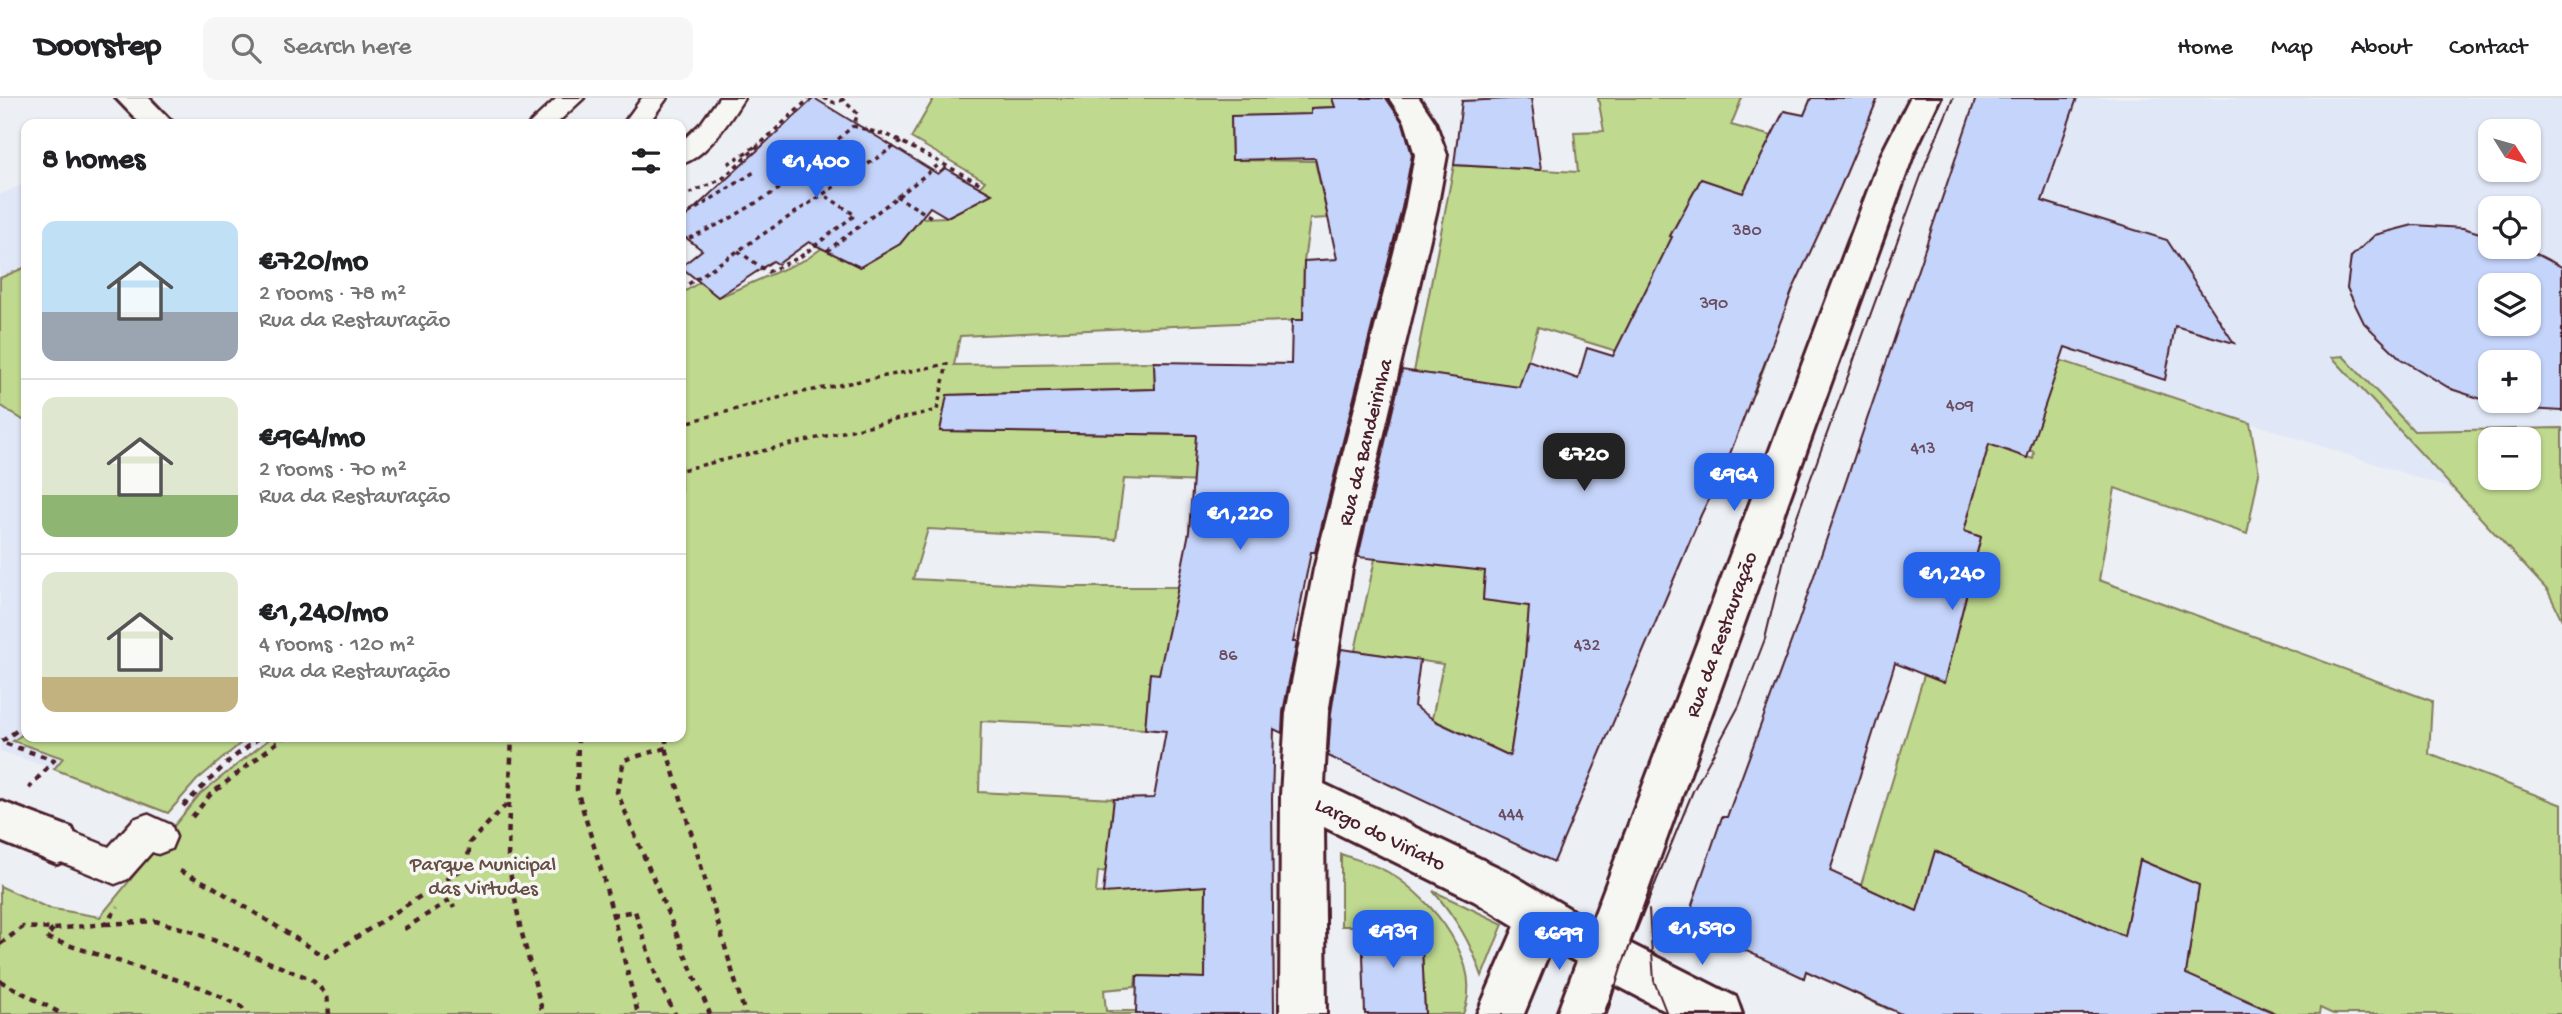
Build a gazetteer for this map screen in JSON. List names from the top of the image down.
{
  "streets": {
    "street": ["Rua da Bandeirinha", "Rua da Restauração", "Largo do Viriato"]
  },
  "crossings": [
    ["Rua da Bandeirinha", "Largo do Viriato"],
    ["Rua da Restauração", "Largo do Viriato"]
  ],
  "parks": ["Parque Municipal das Virtudes"],
  "house_numbers": [
    "380",
    "390",
    "409",
    "413",
    "432",
    "86",
    "444"
  ],
  "north": "bottom right",
  "page": {
    "header": "Doorstep",
    "search": "Search here",
    "nav": [
      "Home",
      "Map",
      "About",
      "Contact"
    ],
    "map_buttons": ["+", "−"],
    "heading": "8 homes",
    "price": [
      "€1,400",
      "€720",
      "€964",
      "€1,220",
      "€1,240",
      "€1,590",
      "€939",
      "€699"
    ],
    "list": [
      {
        "name": "€720/mo",
        "note": "2 rooms · 78 m² · Rua da Restauração"
      },
      {
        "name": "€964/mo",
        "note": "2 rooms · 70 m² · Rua da Restauração"
      },
      {
        "name": "€1,240/mo",
        "note": "4 rooms · 120 m² · Rua da Restauração"
      }
    ]
  }
}
